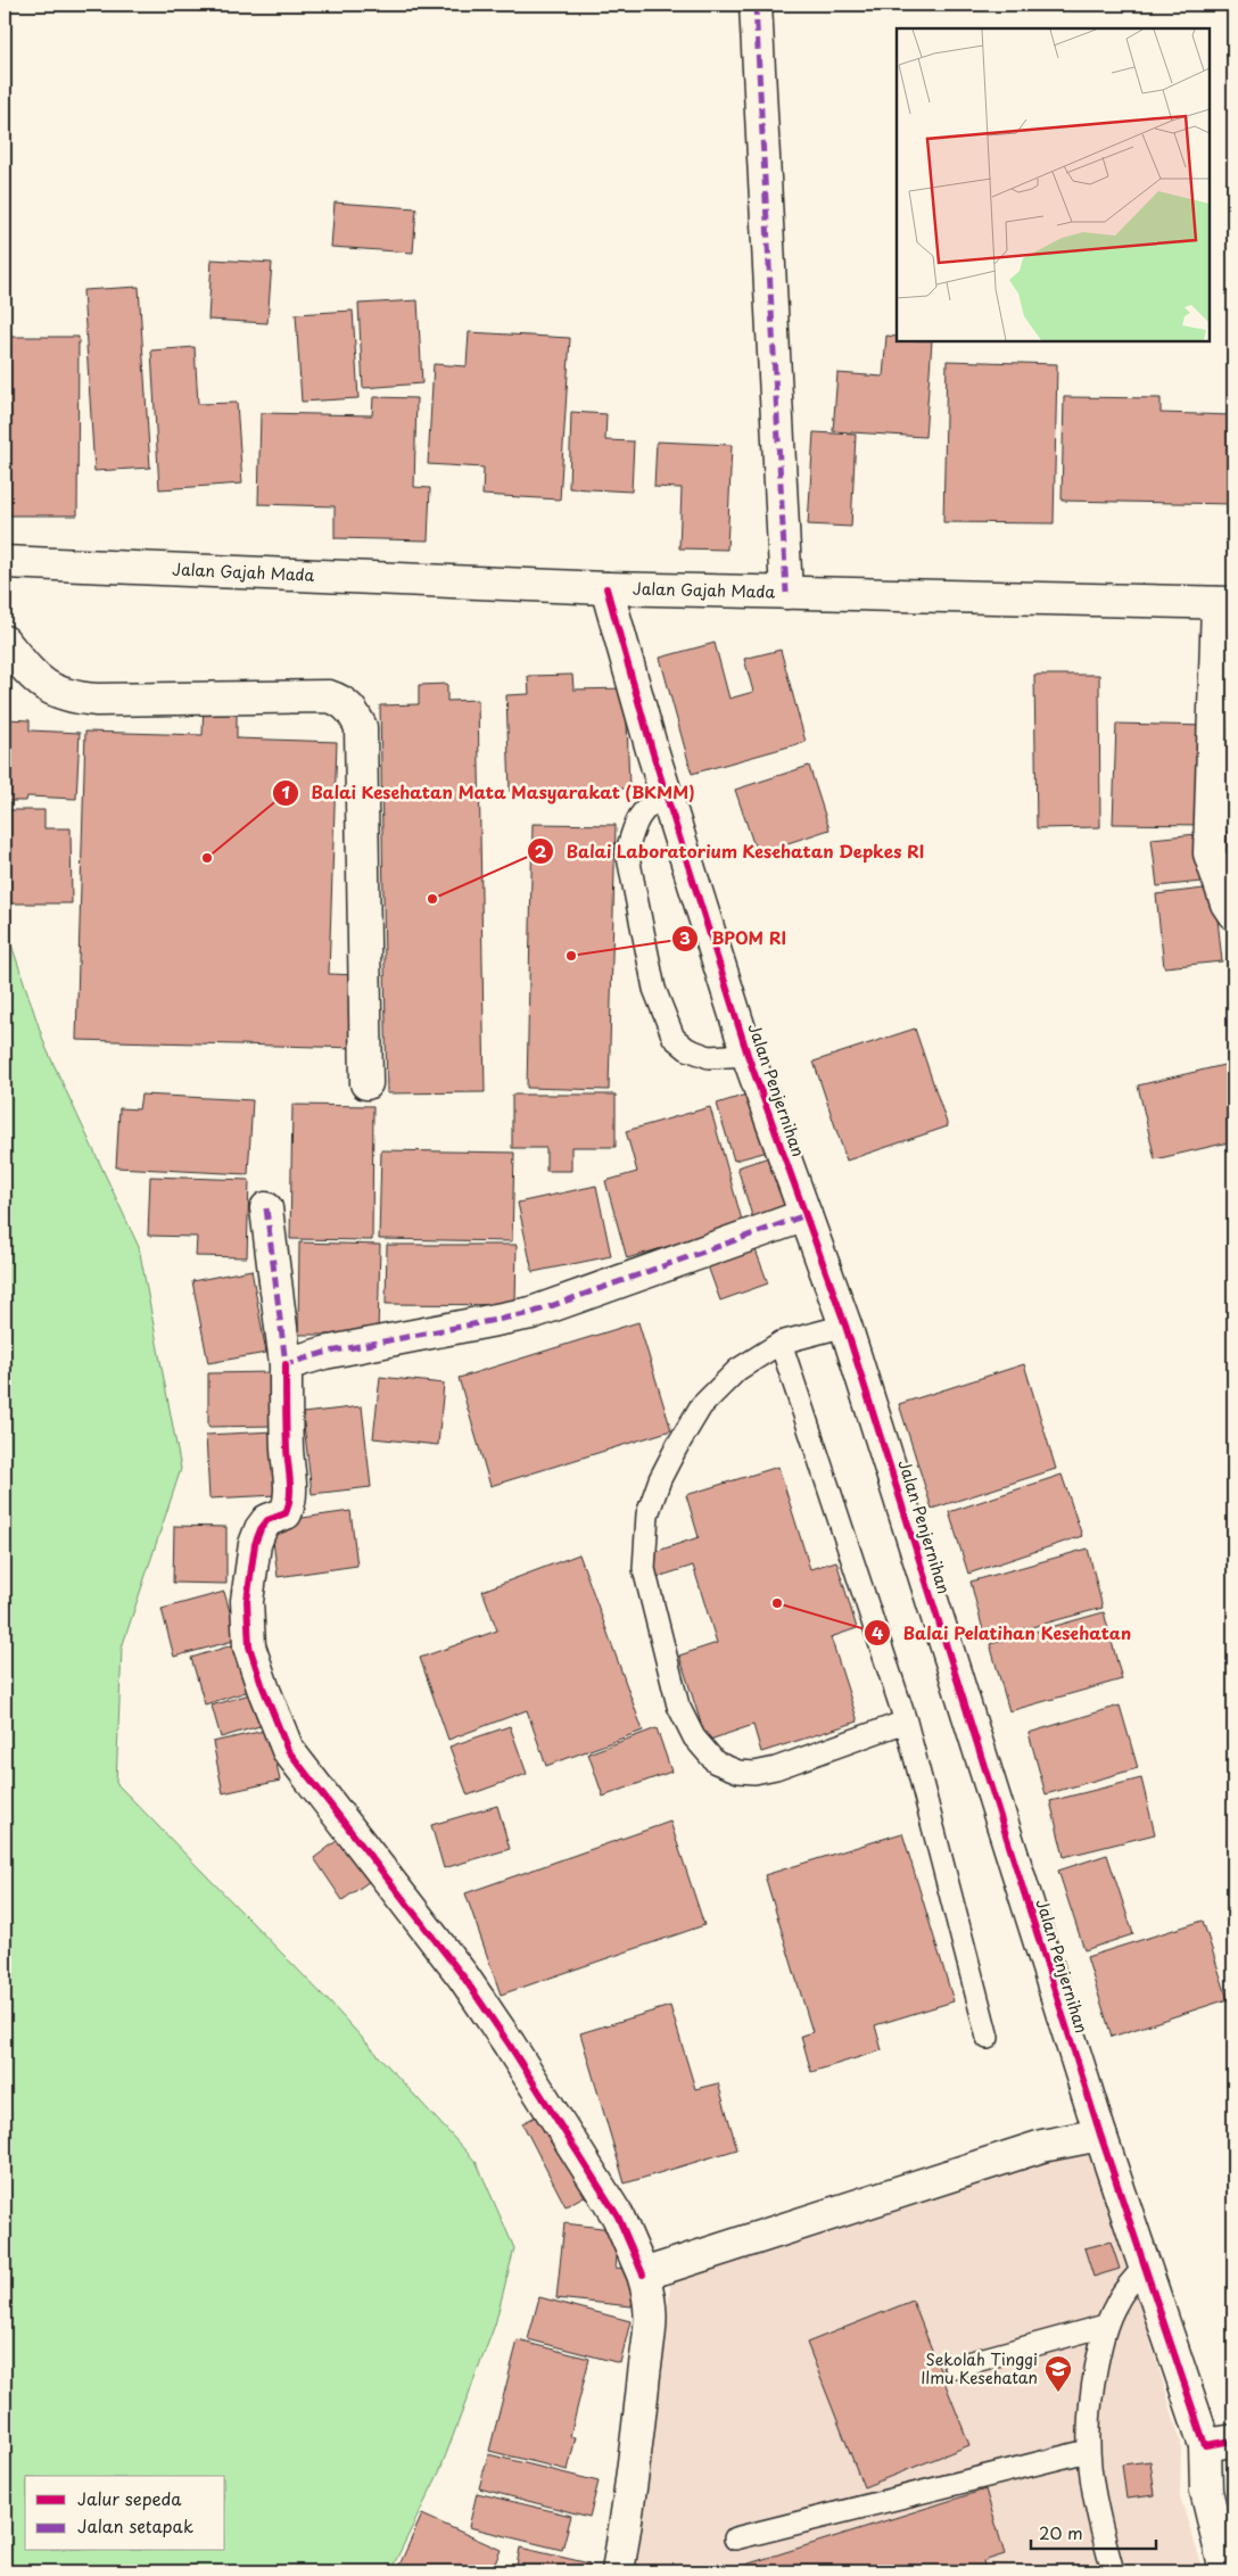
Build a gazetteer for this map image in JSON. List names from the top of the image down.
{
  "streets": {
    "street": ["Jalan Gajah Mada", "Jalan Penjernihan"]
  },
  "crossings": [
    ["Jalan Gajah Mada", "Jalan Penjernihan"]
  ],
  "places": {
    "other": [
      "Balai Kesehatan Mata Masyarakat (BKMM)",
      "Balai Laboratorium Kesehatan Depkes RI",
      "BPOM RI",
      "Balai Pelatihan Kesehatan"
    ],
    "school or university": ["Sekolah Tinggi Ilmu Kesehatan"]
  },
  "legend": ["Jalur sepeda", "Jalan setapak"],
  "scale_bar": "20 m"
}
